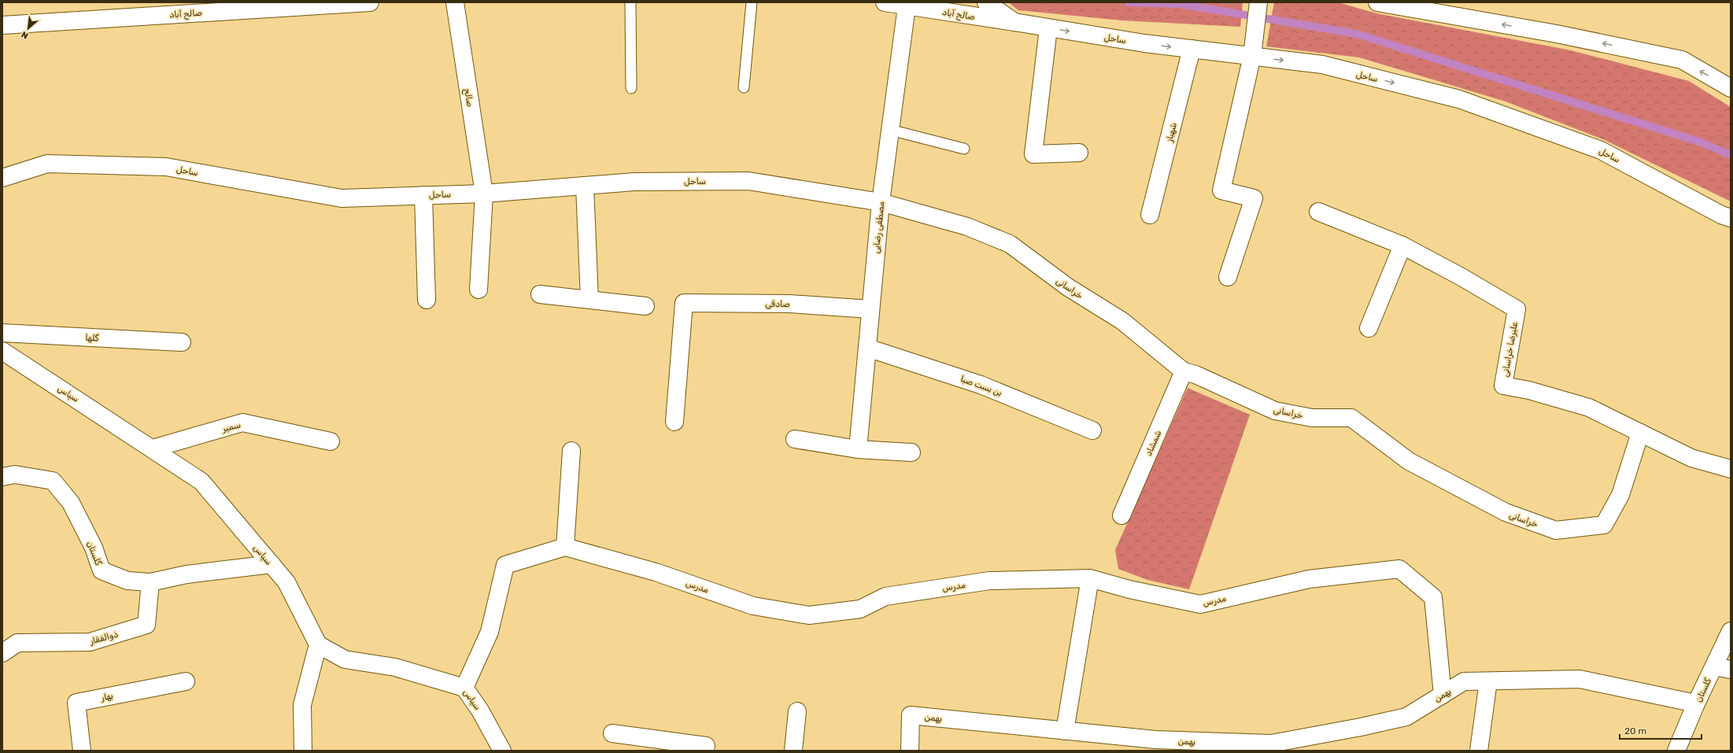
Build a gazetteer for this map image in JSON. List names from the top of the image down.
{
  "streets": {
    "street": [
      "صالح آباد",
      "ساحل",
      "صالح",
      "شهباز",
      "مصطفی رضایی",
      "خراسانی",
      "صادقی",
      "گلها",
      "علیرضا خراسانی",
      "بن بست صبا",
      "سپاس",
      "سمیر",
      "شمشاد",
      "گلستان",
      "مدرس",
      "ذوالفقار",
      "بهمن",
      "بهار"
    ]
  },
  "crossings": [
    ["صالح آباد", "ساحل"],
    ["صالح آباد", "مصطفی رضایی"],
    ["ساحل", "صالح"],
    ["ساحل", "شهباز"],
    ["ساحل", "مصطفی رضایی"],
    ["ساحل", "خراسانی"],
    ["مصطفی رضایی", "خراسانی"],
    ["مصطفی رضایی", "صادقی"],
    ["مصطفی رضایی", "بن بست صبا"],
    ["خراسانی", "علیرضا خراسانی"],
    ["خراسانی", "شمشاد"],
    ["سپاس", "سمیر"],
    ["سپاس", "گلستان"],
    ["گلستان", "ذوالفقار"],
    ["گلستان", "بهمن"],
    ["مدرس", "بهمن"]
  ],
  "scale_bar": "20 m",
  "north": "bottom left"
}
